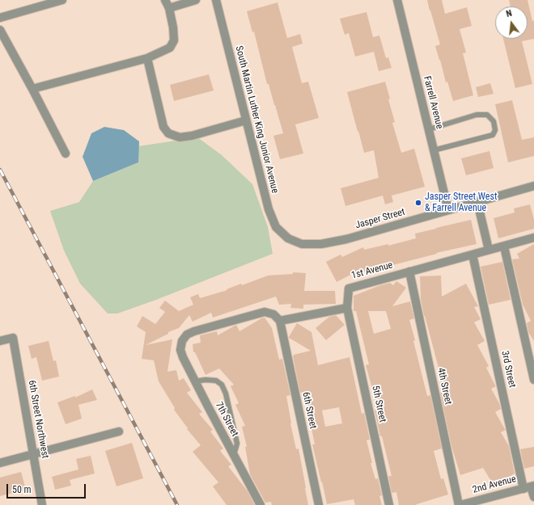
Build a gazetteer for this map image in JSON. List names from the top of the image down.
{
  "streets": {
    "street": [
      "Farrell Avenue",
      "South Martin Luther King Junior Avenue",
      "Jasper Street",
      "1st Avenue",
      "3rd Street",
      "4th Street",
      "5th Street",
      "6th Street",
      "6th Street Northwest",
      "7th Street",
      "2nd Avenue"
    ]
  },
  "crossings": [
    ["Farrell Avenue", "Jasper Street"],
    ["South Martin Luther King Junior Avenue", "Jasper Street"],
    ["1st Avenue", "3rd Street"],
    ["1st Avenue", "4th Street"],
    ["1st Avenue", "5th Street"],
    ["3rd Street", "2nd Avenue"],
    ["4th Street", "2nd Avenue"],
    ["6th Street", "7th Street"]
  ],
  "places": ["Jasper Street West & Farrell Avenue"],
  "scale_bar": "50 m",
  "north": "top"
}
